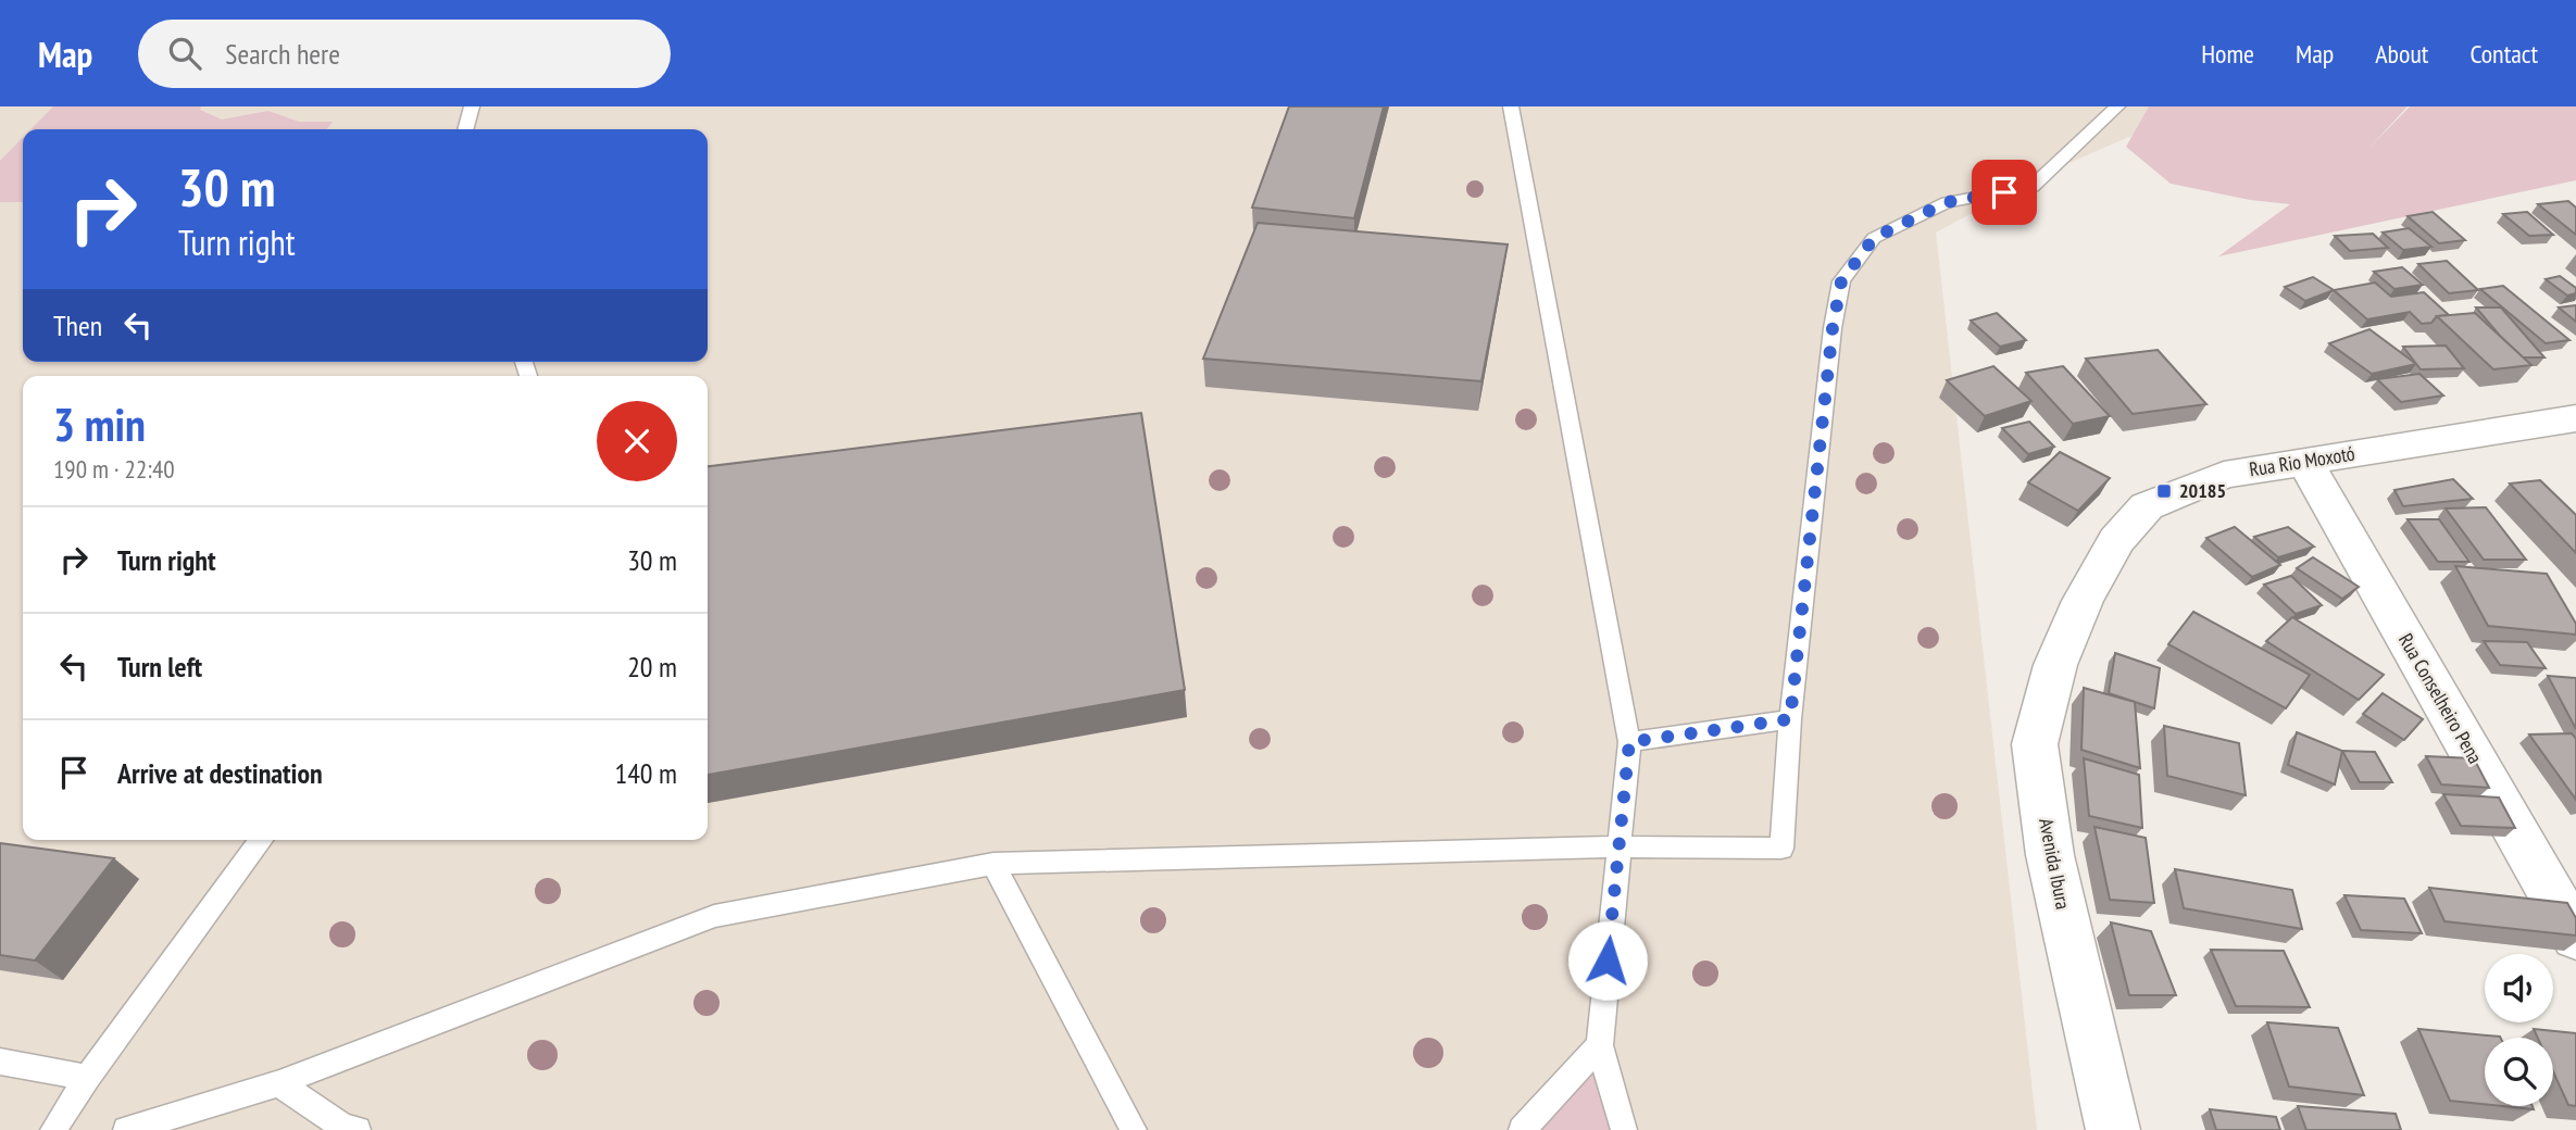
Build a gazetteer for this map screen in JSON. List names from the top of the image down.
{
  "streets": {
    "street": ["Rua Rio Moxotó", "Rua Conselheiro Pena", "Avenida Ibura"]
  },
  "crossings": [
    ["Rua Rio Moxotó", "Rua Conselheiro Pena"],
    ["Rua Rio Moxotó", "Avenida Ibura"]
  ],
  "places": {
    "transit": ["20185"]
  },
  "page": {
    "header": "Map",
    "search": "Search here",
    "nav": [
      "Home",
      "Map",
      "About",
      "Contact"
    ],
    "turn": ["30 m", "Turn right"],
    "then": "Then",
    "heading": ["3 min", "190 m · 22:40"],
    "list": [
      {
        "name": "Turn right",
        "value": "30 m"
      },
      {
        "name": "Turn left",
        "value": "20 m"
      },
      {
        "name": "Arrive at destination",
        "value": "140 m"
      }
    ]
  }
}
